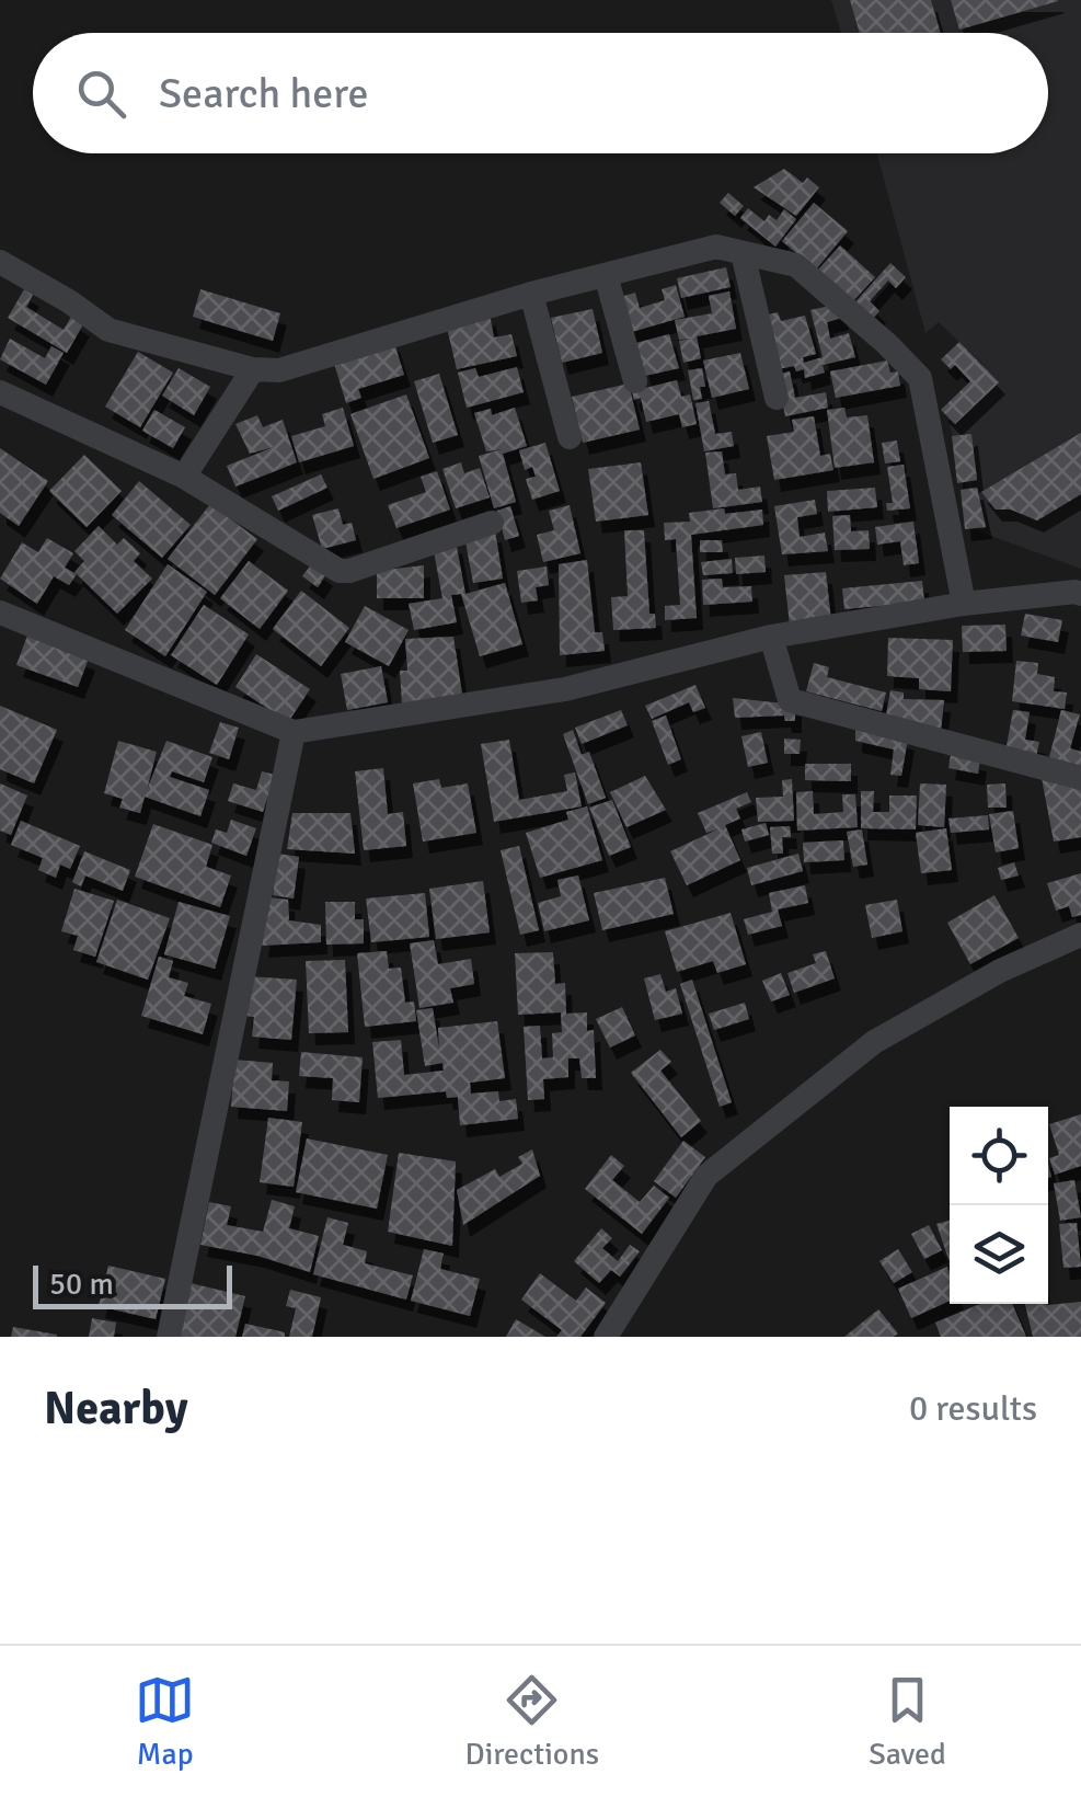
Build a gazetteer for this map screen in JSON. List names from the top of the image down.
{
  "scale_bar": "50 m",
  "page": {
    "search": "Search here",
    "scale": "50 m",
    "heading": ["Nearby", "0 results"],
    "nav": ["Map", "Directions", "Saved"]
  }
}
